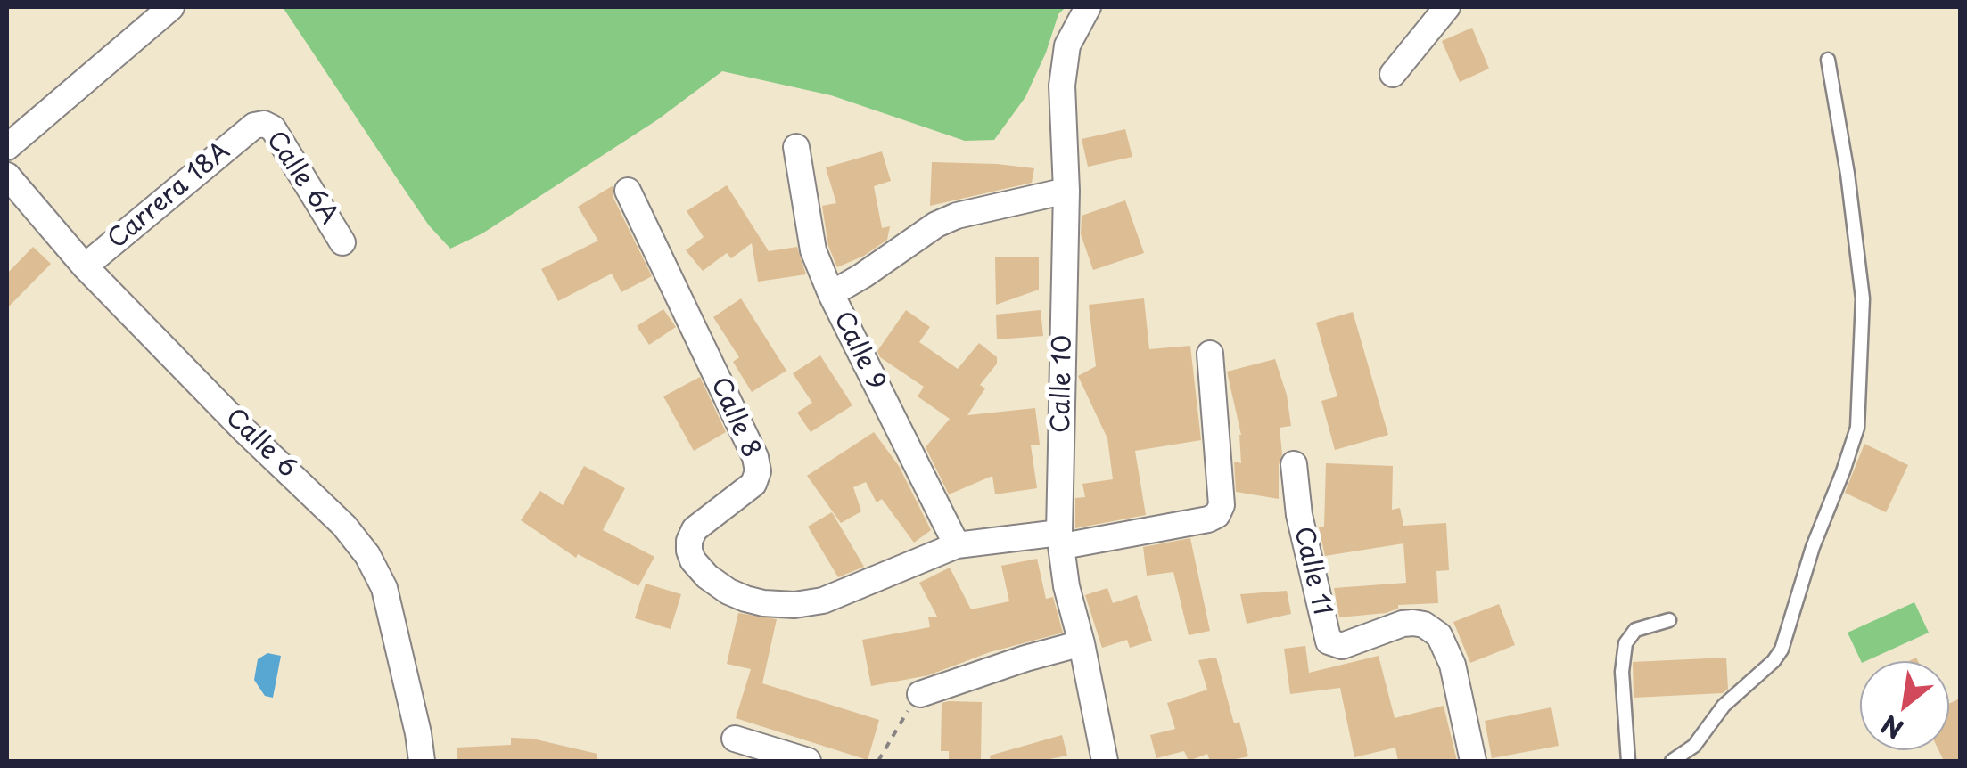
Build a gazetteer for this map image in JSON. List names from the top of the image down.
{
  "streets": {
    "street": [
      "Calle 6A",
      "Carrera 18A",
      "Calle 9",
      "Calle 10",
      "Calle 8",
      "Calle 6",
      "Calle 11"
    ]
  },
  "crossings": [
    ["Calle 6A", "Carrera 18A"],
    ["Carrera 18A", "Calle 6"],
    ["Calle 9", "Calle 10"],
    ["Calle 9", "Calle 8"],
    ["Calle 10", "Calle 8"]
  ],
  "north": "bottom left"
}
